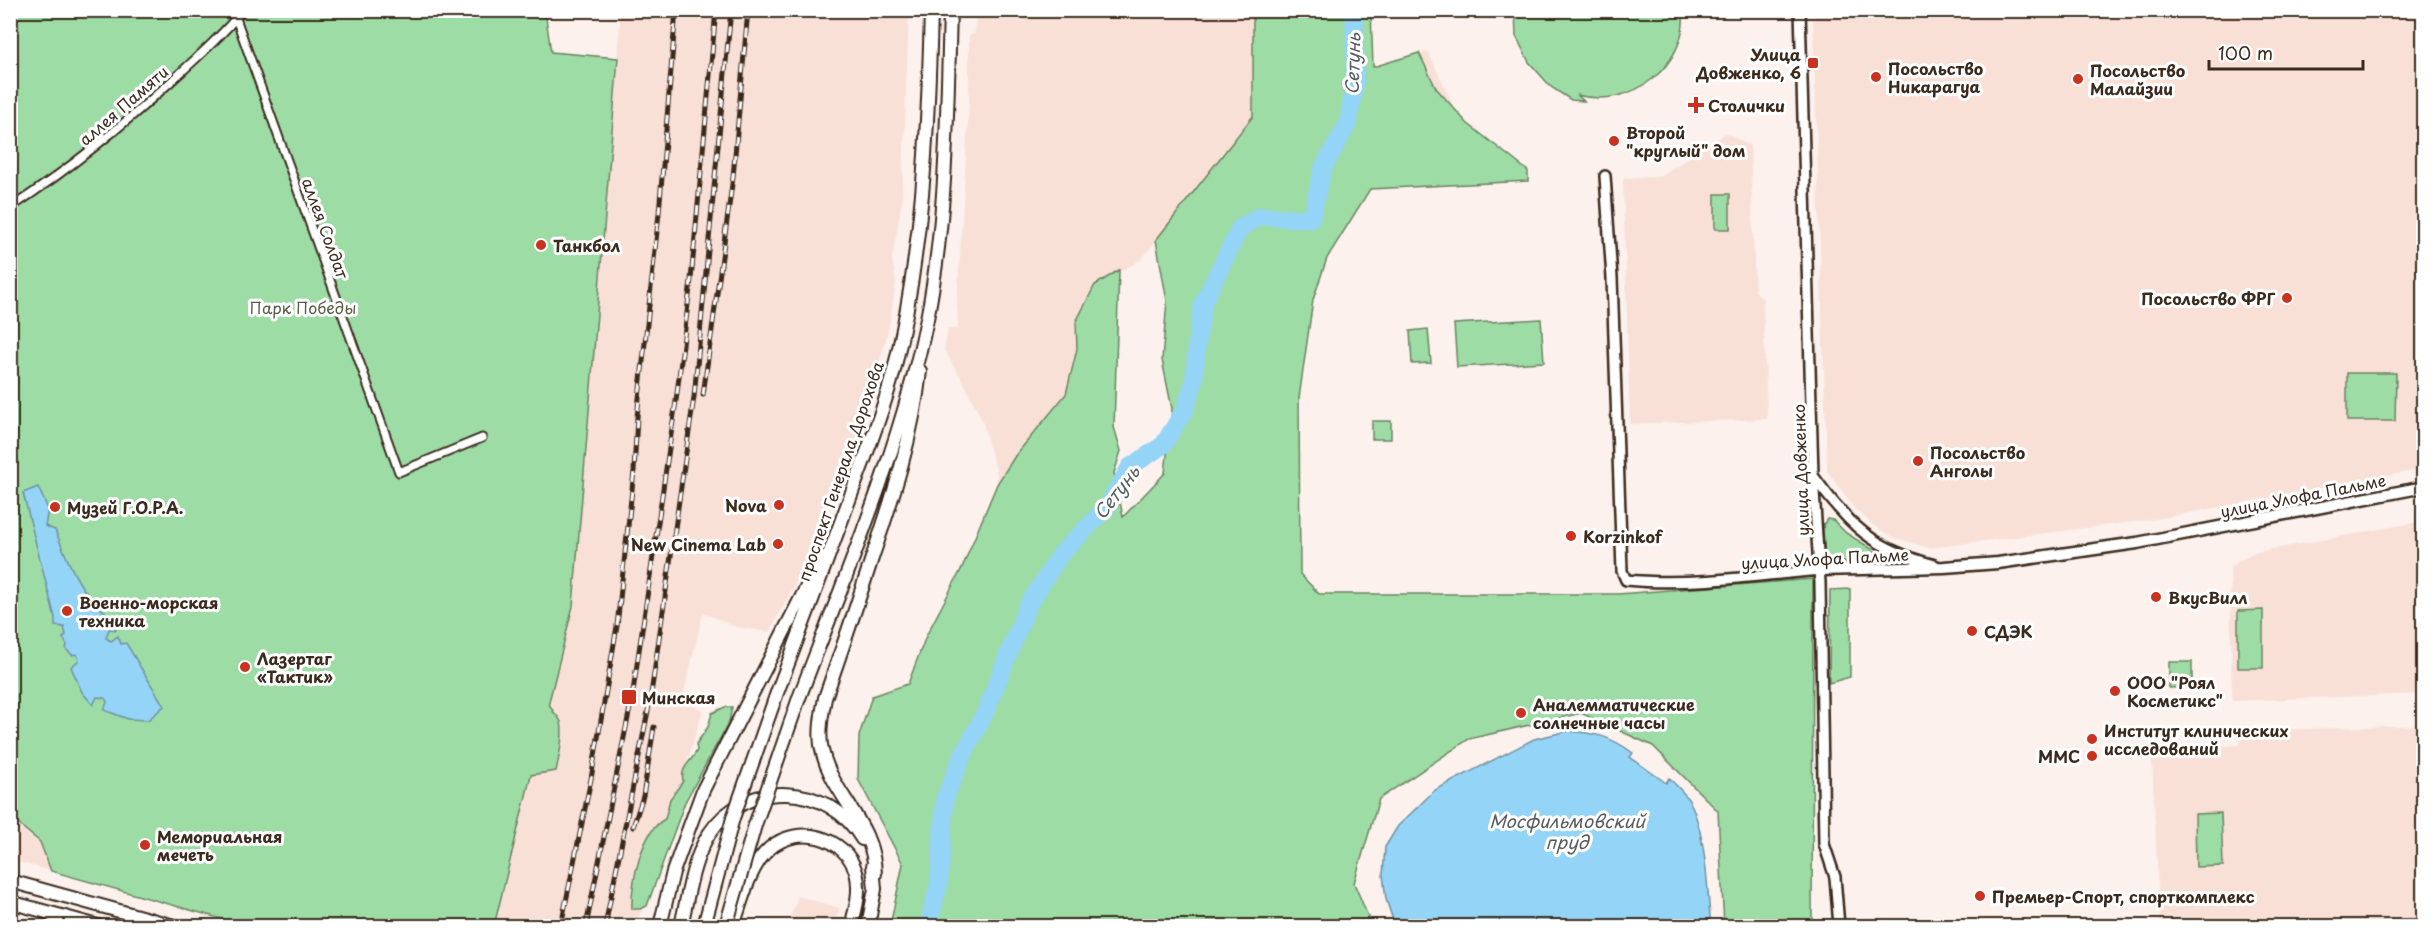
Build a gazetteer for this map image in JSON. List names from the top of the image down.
{
  "streets": {
    "main road": ["проспект Генерала Дорохова"],
    "street": [
      "аллея Памяти",
      "аллея Солдат",
      "улица Довженко",
      "улица Улофа Пальме"
    ]
  },
  "crossings": [
    ["аллея Памяти", "аллея Солдат"],
    ["улица Довженко", "улица Улофа Пальме"]
  ],
  "water": ["Сетунь", "Мосфильмовский пруд"],
  "parks": ["Парк Победы"],
  "places": {
    "transit": ["Улица Довженко, 6", "Минская"],
    "other": [
      "Посольство Никарагуа",
      "Посольство Малайзии",
      "Второй \"круглый\" дом",
      "Танкбол",
      "Посольство ФРГ",
      "Посольство Анголы",
      "Nova",
      "Музей Г.О.Р.А.",
      "Korzinkof",
      "New Cinema Lab",
      "ВкусВилл",
      "Военно-морская техника",
      "СДЭК",
      "Лазертаг «Тактик»",
      "ООО \"Роял Косметикс\"",
      "Аналемматические солнечные часы",
      "Институт клинических исследований",
      "ММС",
      "Мемориальная мечеть",
      "Премьер-Спорт, спорткомплекс"
    ],
    "health": ["Столички"]
  },
  "scale_bar": "100 m"
}
